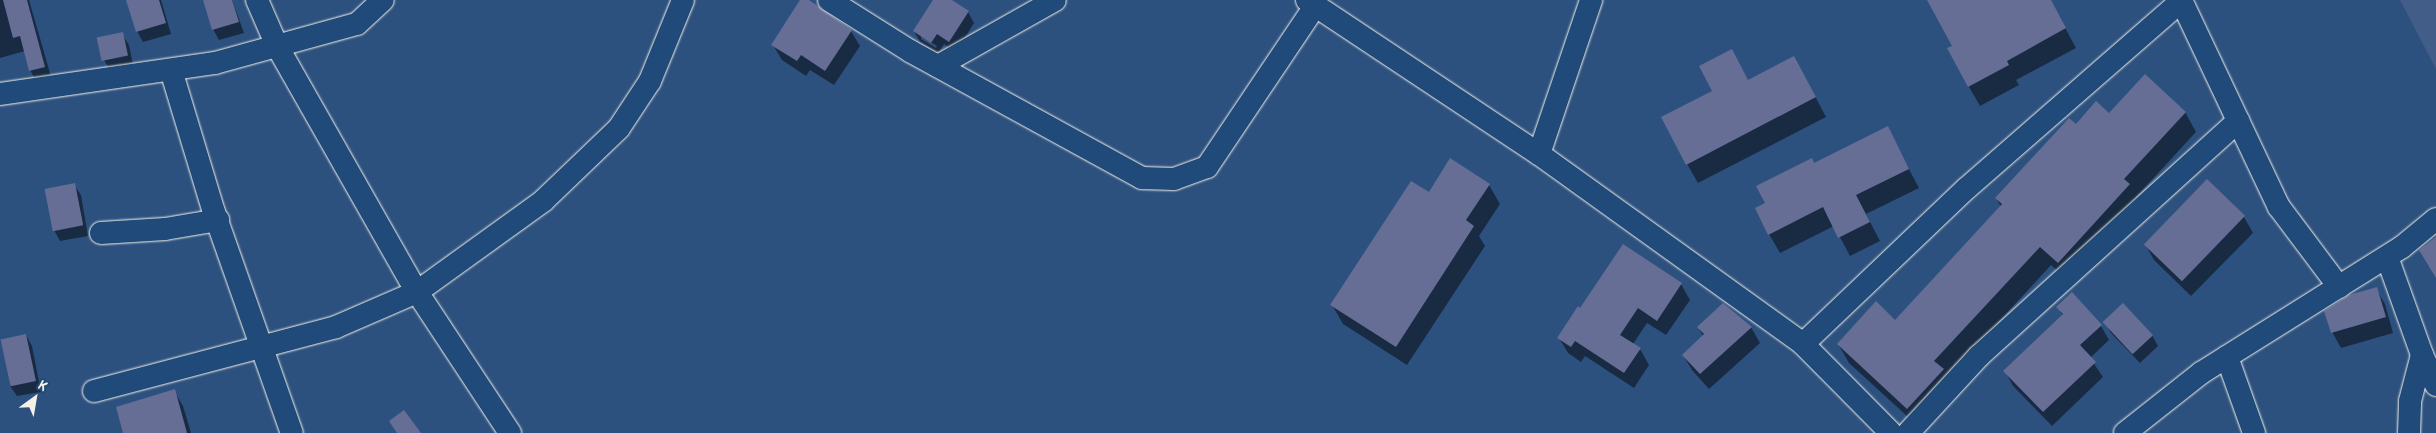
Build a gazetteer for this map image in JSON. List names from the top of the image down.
{
  "north": "top right"
}
